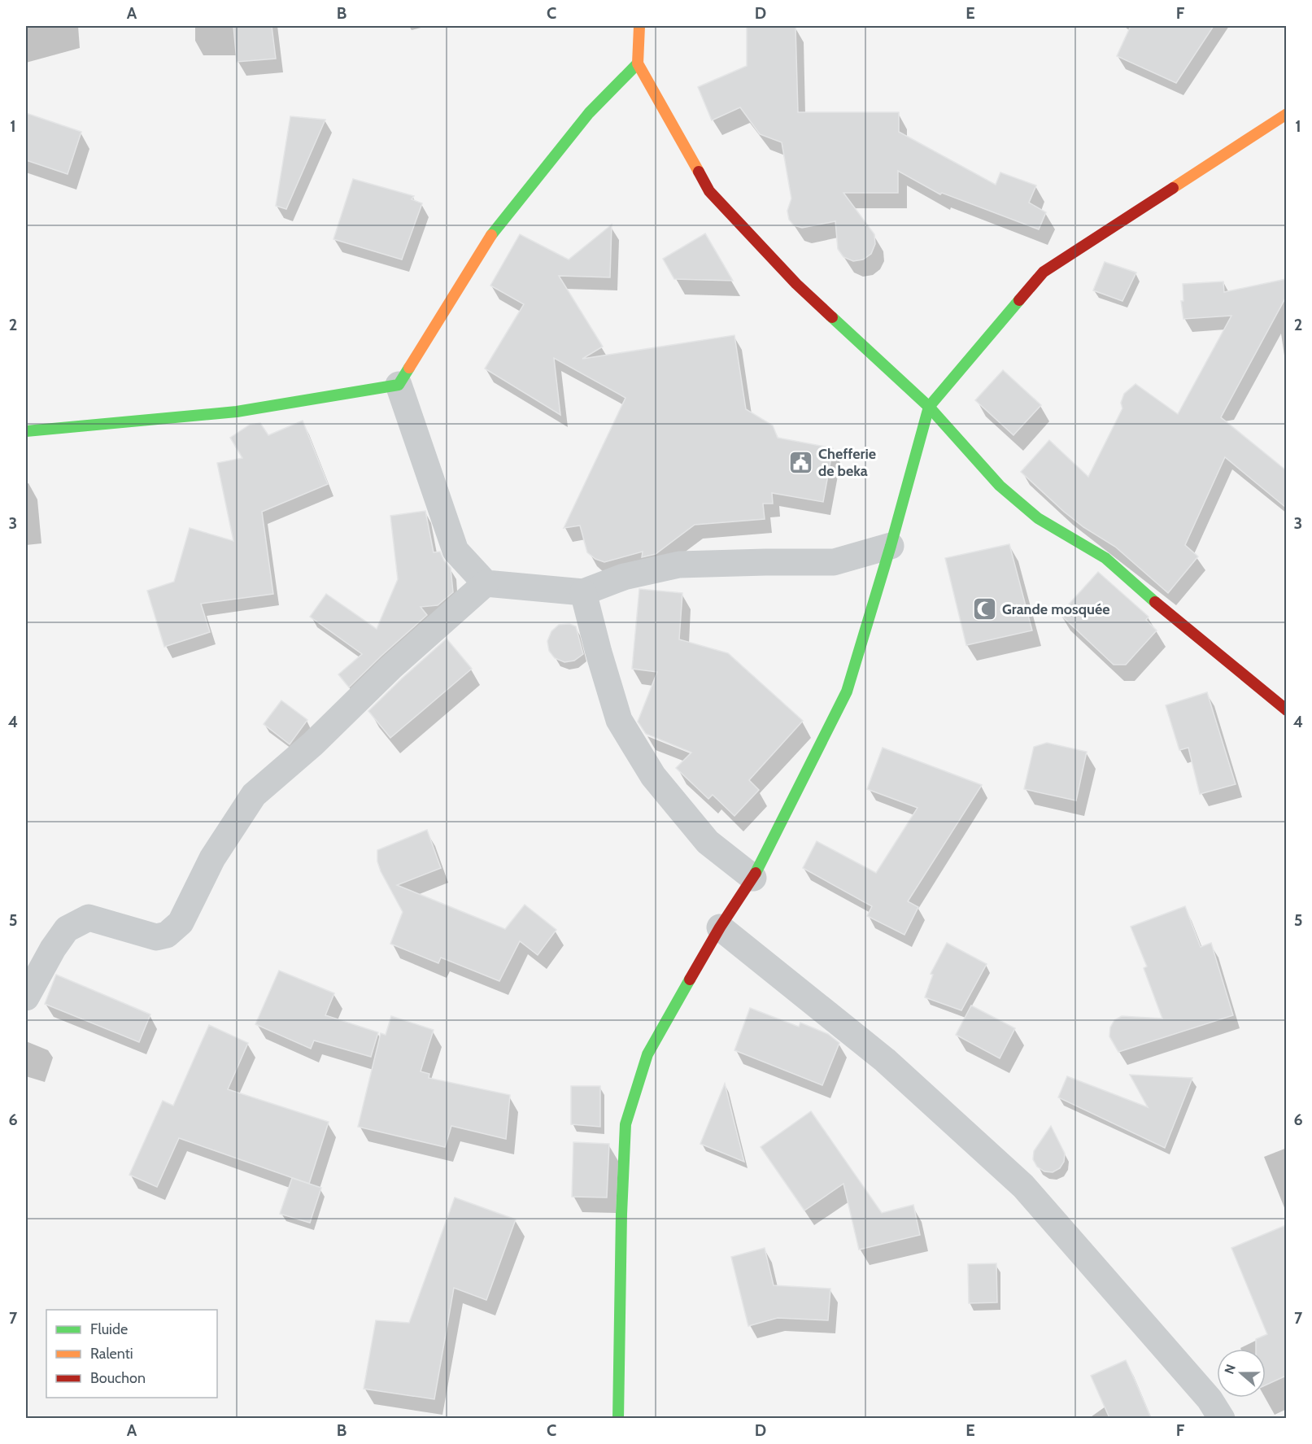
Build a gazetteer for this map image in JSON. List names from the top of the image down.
{
  "places": {
    "public building": ["Chefferie de beka"],
    "mosque": ["Grande mosquée"]
  },
  "legend": ["Fluide", "Ralenti", "Bouchon"],
  "north": "left",
  "grid": {
    "columns": [
      "A",
      "B",
      "C",
      "D",
      "E",
      "F"
    ],
    "rows": [
      "1",
      "2",
      "3",
      "4",
      "5",
      "6",
      "7"
    ]
  }
}
